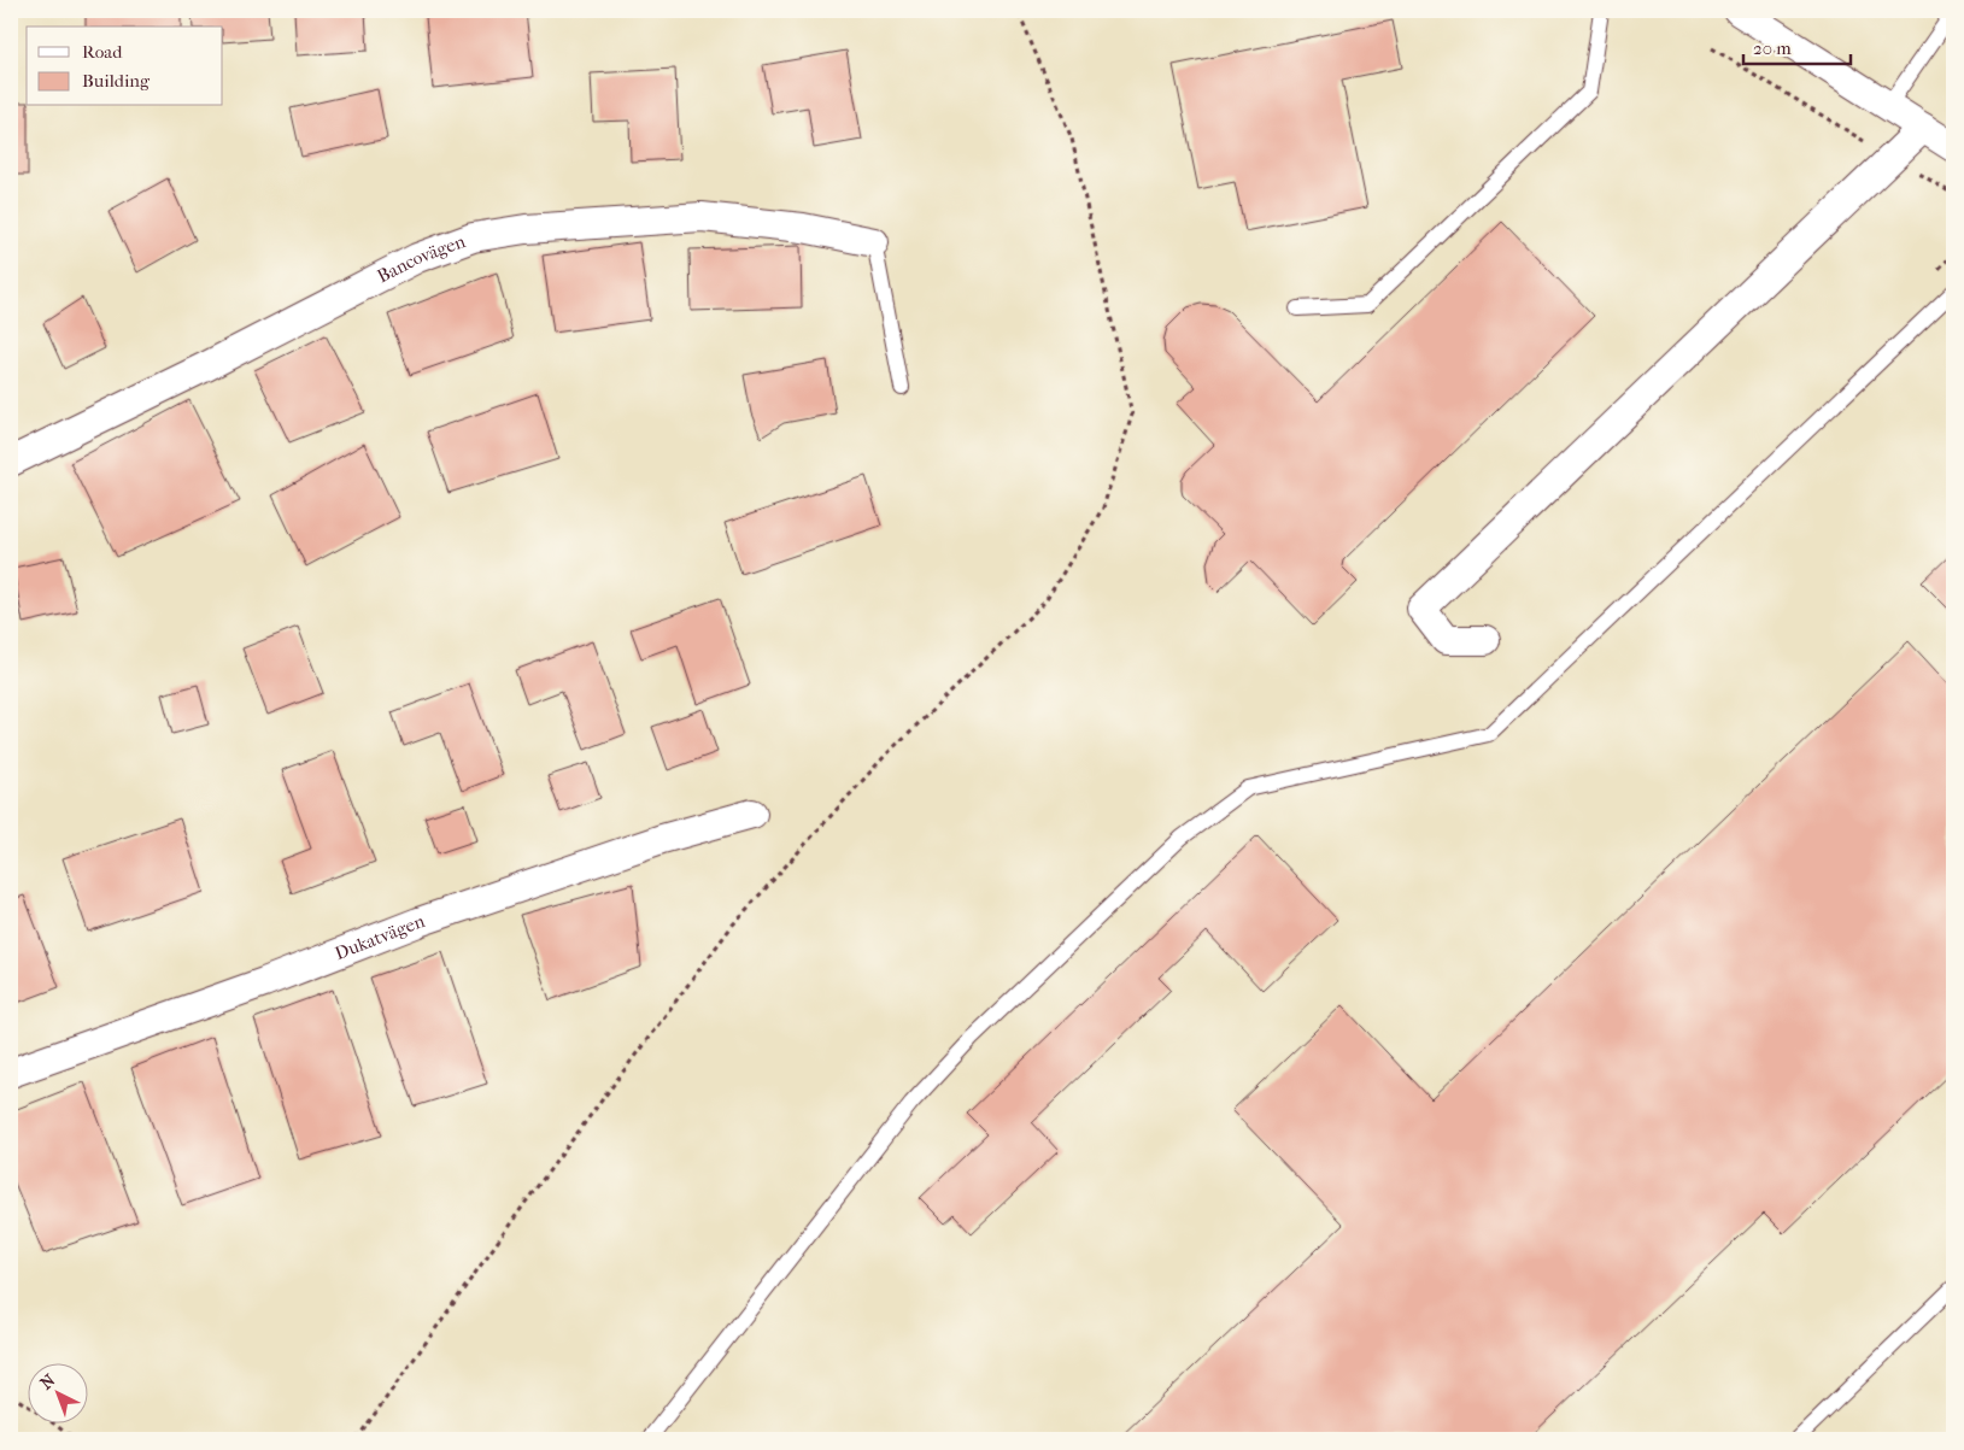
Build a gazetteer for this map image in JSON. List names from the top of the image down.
{
  "streets": {
    "street": ["Bancovägen", "Dukatvägen"]
  },
  "legend": ["Road", "Building"],
  "scale_bar": "20 m",
  "north": "top left"
}
